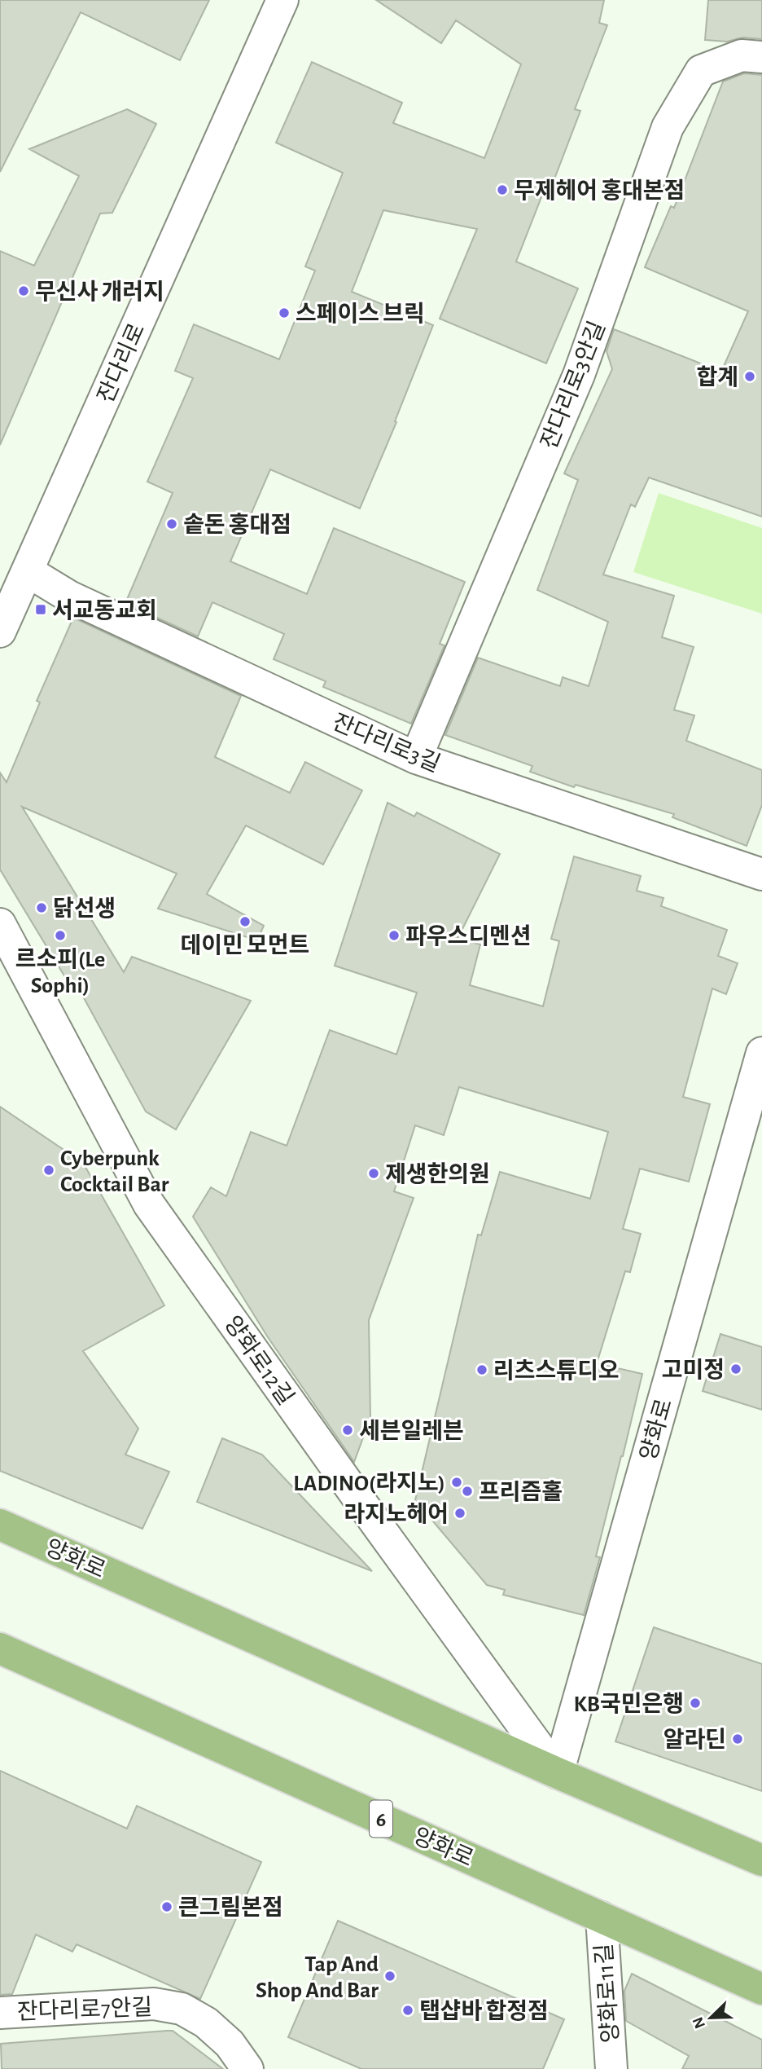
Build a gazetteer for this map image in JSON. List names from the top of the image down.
{
  "streets": {
    "main road": ["양화로", "6"],
    "street": [
      "잔다리로",
      "잔다리로3안길",
      "잔다리로3길",
      "양화로12길",
      "양화로11길",
      "잔다리로7안길"
    ]
  },
  "crossings": [
    ["잔다리로", "잔다리로3길"],
    ["잔다리로3안길", "잔다리로3길"],
    ["양화로12길", "양화로"],
    ["양화로", "양화로11길"]
  ],
  "places": {
    "other": [
      "무제헤어 홍대본점",
      "무신사 개러지",
      "스페이스 브릭",
      "합계",
      "솥돈 홍대점",
      "닭선생",
      "데이민 모먼트",
      "르소피(Le Sophi)",
      "파우스디멘션",
      "Cyberpunk Cocktail Bar",
      "제생한의원",
      "고미정",
      "리츠스튜디오",
      "세븐일레븐",
      "LADINO(라지노)",
      "프리즘홀",
      "라지노헤어",
      "KB국민은행",
      "알라딘",
      "큰그림본점",
      "Tap And Shop And Bar",
      "탭샵바 합정점"
    ],
    "transit": ["서교동교회"]
  },
  "north": "bottom left"
}
